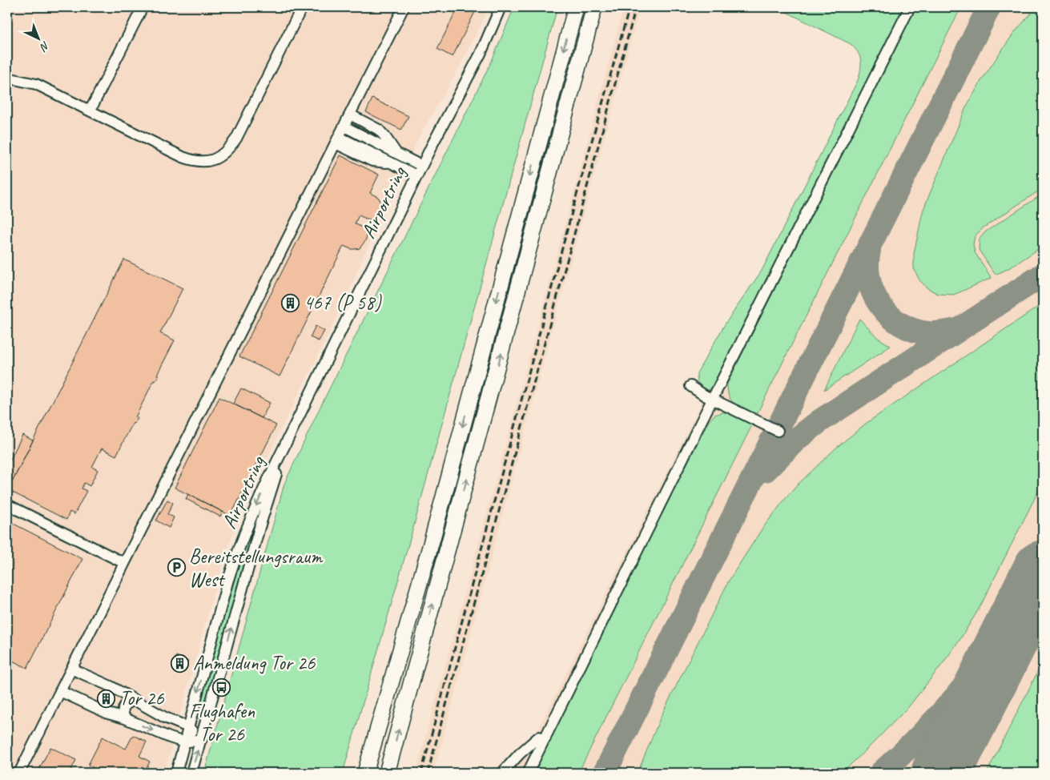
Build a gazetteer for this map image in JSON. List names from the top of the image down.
{
  "streets": {
    "street": ["Airportring"]
  },
  "places": {
    "building": ["467 (P 58)", "Anmeldung Tor 26", "Tor 26"],
    "parking": ["Bereitstellungsraum West"],
    "bus stop": ["Flughafen Tor 26"]
  },
  "north": "bottom right"
}
